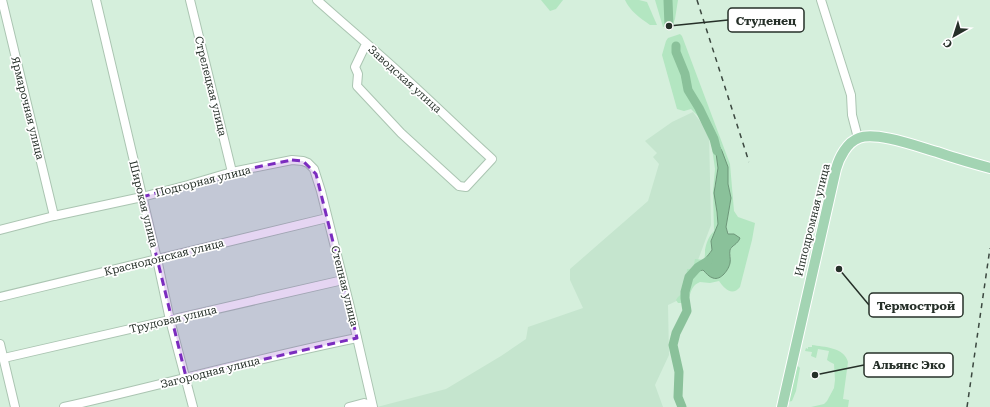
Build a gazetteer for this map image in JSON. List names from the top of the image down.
{
  "streets": {
    "main road": ["Ипподромная улица"],
    "street": [
      "Заводская улица",
      "Стрелецкая улица",
      "Ярмарочная улица",
      "Подгорная улица",
      "Широкая улица",
      "Краснодонская улица",
      "Степная улица",
      "Трудовая улица",
      "Загородная улица"
    ]
  },
  "crossings": [
    ["Стрелецкая улица", "Подгорная улица"],
    ["Ярмарочная улица", "Подгорная улица"],
    ["Подгорная улица", "Широкая улица"],
    ["Подгорная улица", "Степная улица"],
    ["Широкая улица", "Краснодонская улица"],
    ["Широкая улица", "Трудовая улица"],
    ["Широкая улица", "Загородная улица"],
    ["Краснодонская улица", "Степная улица"],
    ["Степная улица", "Трудовая улица"],
    ["Степная улица", "Загородная улица"]
  ],
  "places": ["Студенец", "Термострой", "Альянс Эко"],
  "north": "bottom left"
}
